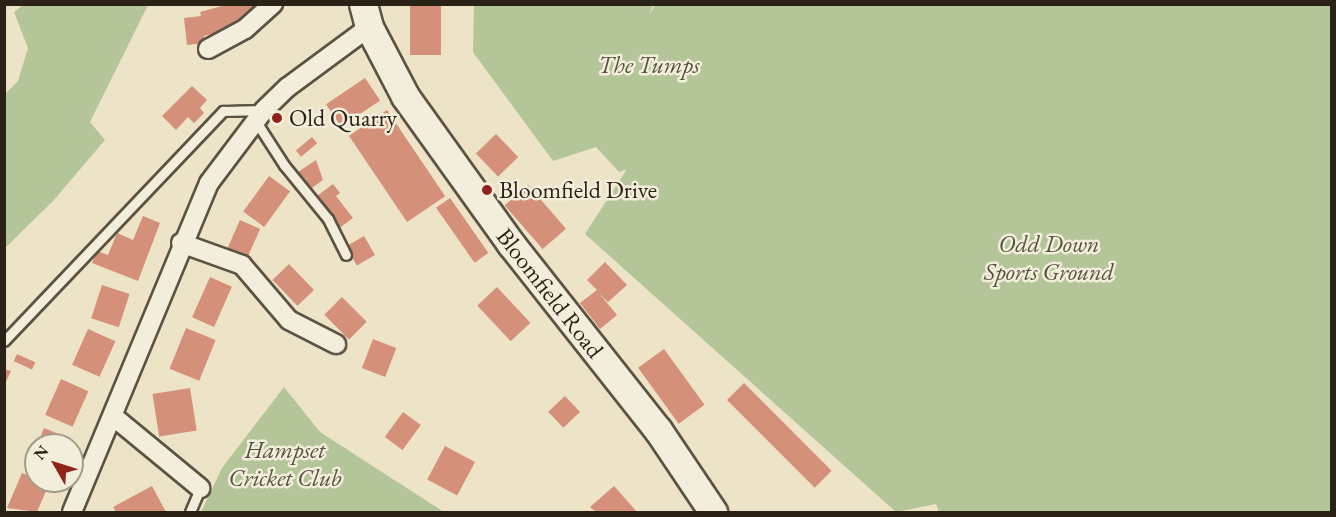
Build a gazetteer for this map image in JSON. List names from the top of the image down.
{
  "streets": {
    "street": ["Bloomfield Road"]
  },
  "parks": ["The Tumps", "Odd Down Sports Ground", "Hampset Cricket Club"],
  "places": ["Old Quarry", "Bloomfield Drive"],
  "north": "top left"
}
